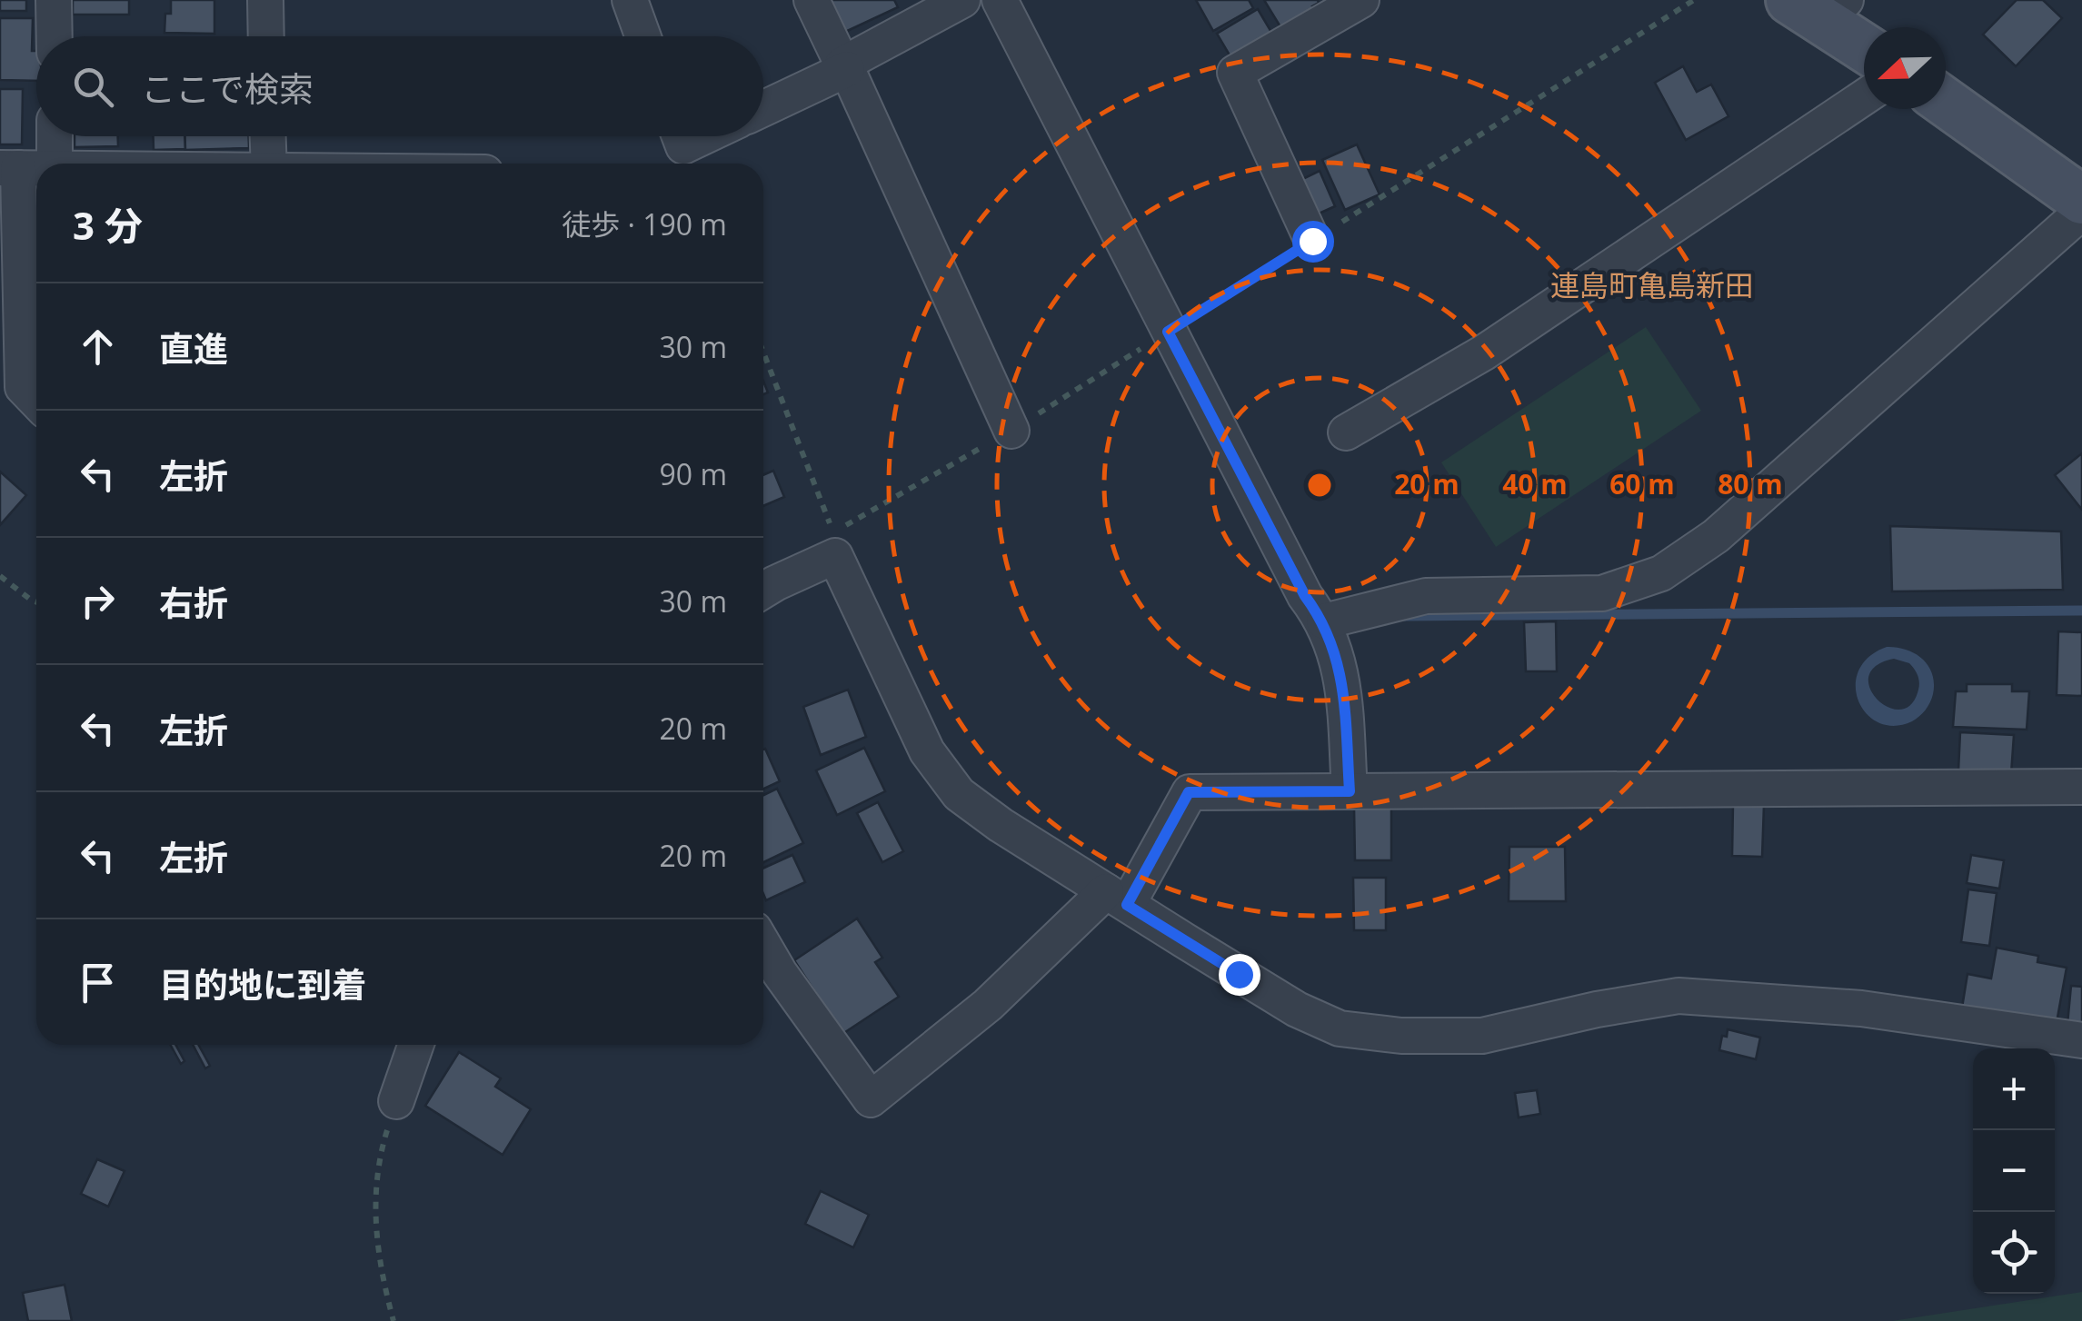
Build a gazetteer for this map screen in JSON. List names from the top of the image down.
{
  "districts": ["連島町亀島新田"],
  "north": "left",
  "page": {
    "search": "ここで検索",
    "heading": ["3 分", "徒歩 · 190 m"],
    "list": [
      ["直進", "30 m"],
      ["左折", "90 m"],
      ["右折", "30 m"],
      ["左折", "20 m"],
      ["左折", "20 m"],
      "目的地に到着"
    ],
    "map_buttons": ["+", "−"]
  },
  "rings": [
    "20 m",
    "40 m",
    "60 m",
    "80 m"
  ]
}
